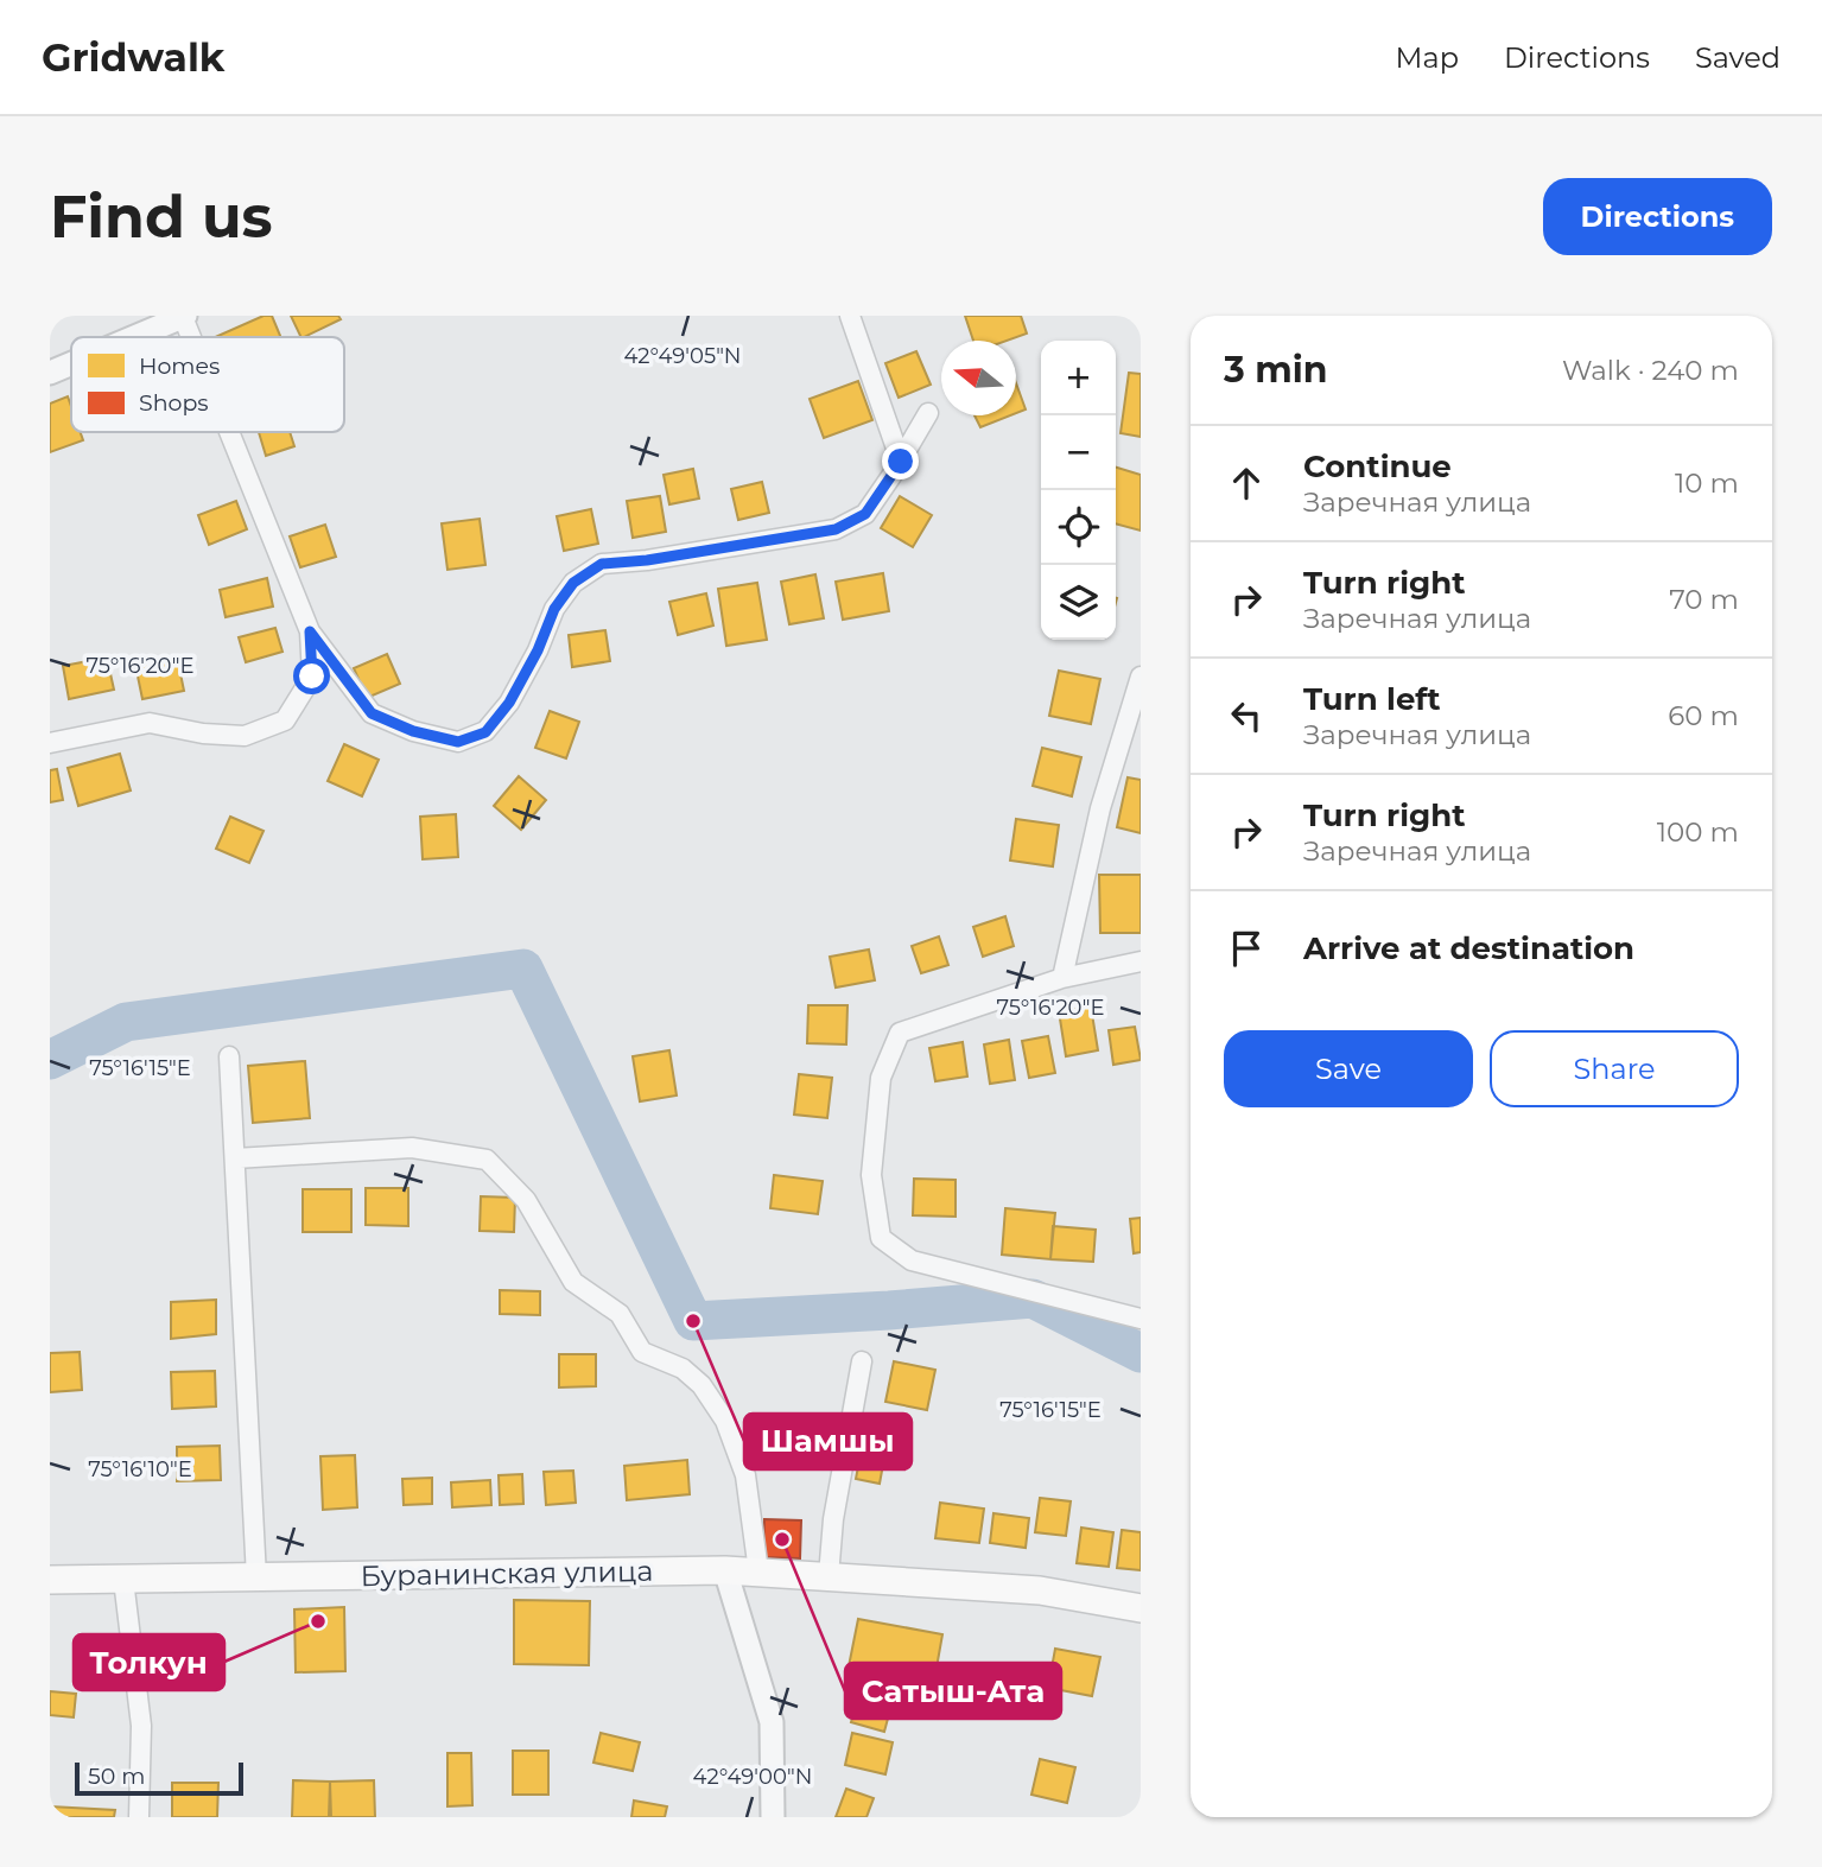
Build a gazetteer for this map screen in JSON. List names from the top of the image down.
{
  "streets": {
    "main road": ["Буранинская улица"]
  },
  "places": ["Шамшы", "Сатыш-Ата", "Толкун"],
  "legend": ["Homes", "Shops"],
  "scale_bar": "50 m",
  "north": "left",
  "page": {
    "header": "Gridwalk",
    "nav": ["Map", "Directions", "Saved"],
    "buttons": [
      "Directions",
      ["Save", "Share"]
    ],
    "title": "Find us",
    "heading": ["3 min", "Walk · 240 m"],
    "map_buttons": ["+", "−"],
    "list": [
      ["Continue", "Заречная улица", "10 m"],
      ["Turn right", "Заречная улица", "70 m"],
      ["Turn left", "Заречная улица", "60 m"],
      ["Turn right", "Заречная улица", "100 m"],
      "Arrive at destination"
    ],
    "scale": "50 m"
  },
  "coordinates": [
    "42°49'05\"N",
    "75°16'20\"E",
    "75°16'15\"E",
    "75°16'10\"E",
    "42°49'00\"N"
  ]
}
